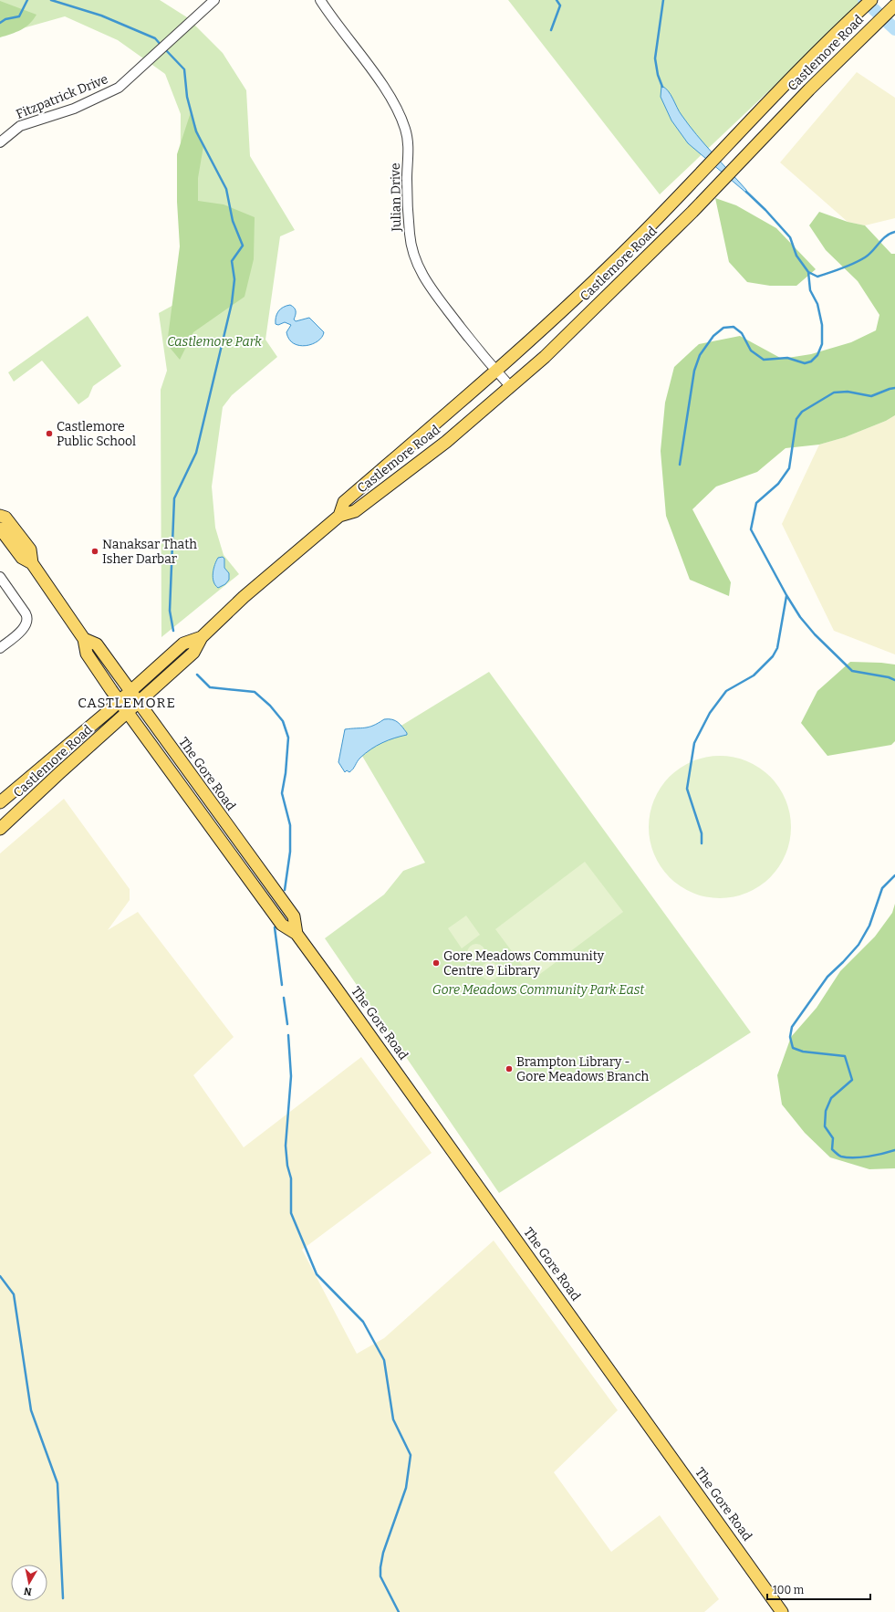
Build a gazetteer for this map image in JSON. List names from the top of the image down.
{
  "streets": {
    "main road": ["Castlemore Road", "The Gore Road"],
    "street": ["Fitzpatrick Drive", "Julian Drive"]
  },
  "crossings": [
    ["Castlemore Road", "Julian Drive"],
    ["Castlemore Road", "The Gore Road"]
  ],
  "districts": ["CASTLEMORE"],
  "parks": ["Castlemore Park", "Gore Meadows Community Park East"],
  "places": [
    "Castlemore Public School",
    "Nanaksar Thath Isher Darbar",
    "Gore Meadows Community Centre & Library",
    "Brampton Library - Gore Meadows Branch"
  ],
  "scale_bar": "100 m",
  "north": "bottom"
}
